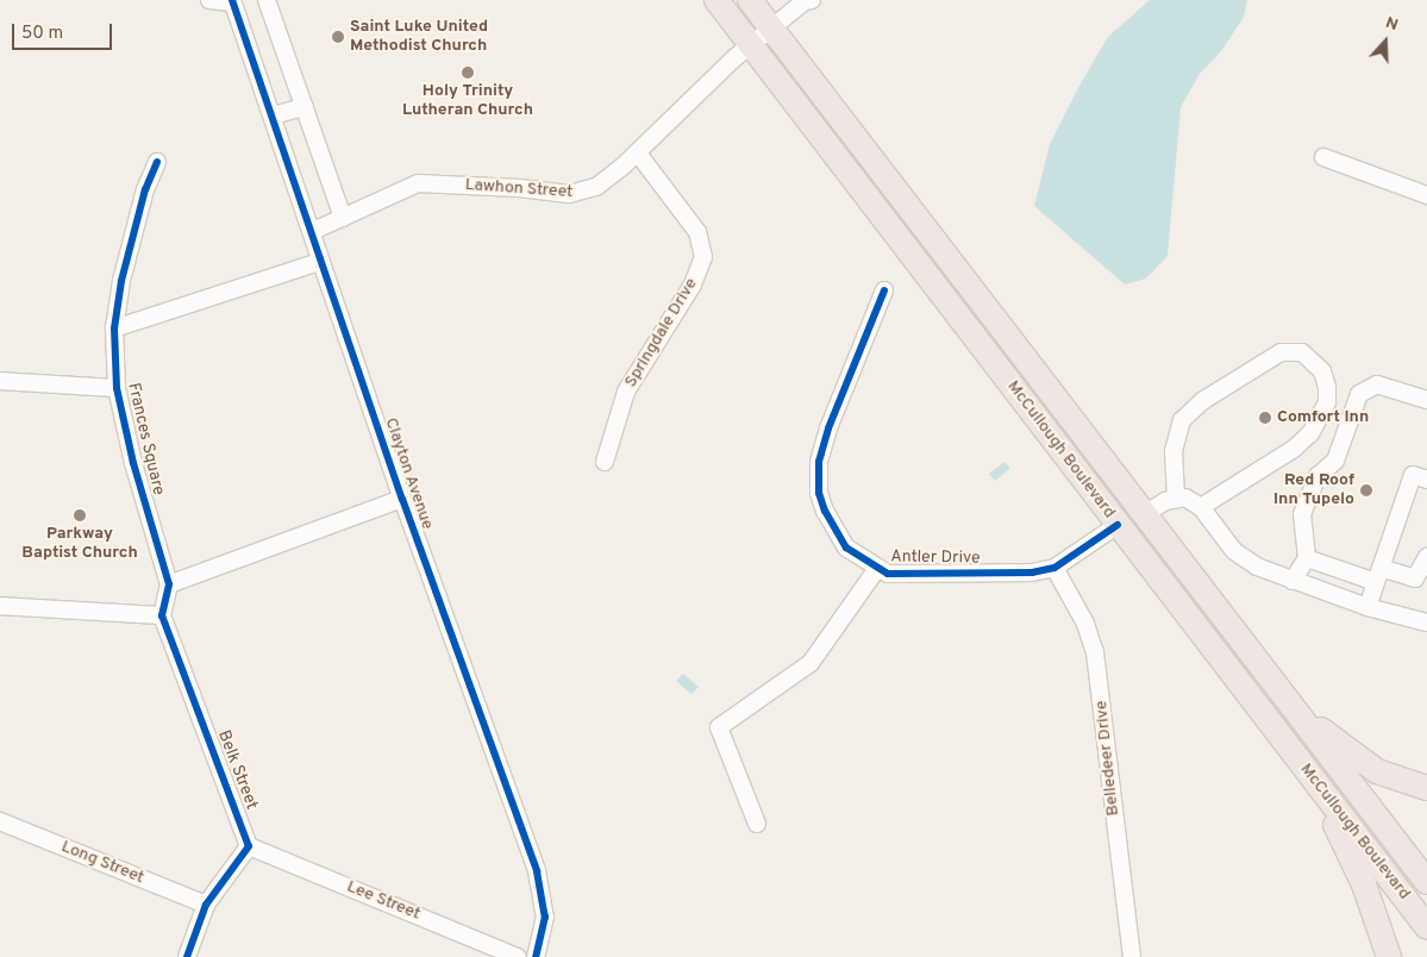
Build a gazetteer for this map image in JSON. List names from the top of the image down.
{
  "streets": {
    "highway": ["McCullough Boulevard"],
    "street": [
      "Lawhon Street",
      "Springdale Drive",
      "Frances Square",
      "Clayton Avenue",
      "Antler Drive",
      "Belledeer Drive",
      "Belk Street",
      "Long Street",
      "Lee Street"
    ]
  },
  "crossings": [
    ["Lawhon Street", "Springdale Drive"],
    ["Lawhon Street", "McCullough Boulevard"],
    ["Lawhon Street", "Clayton Avenue"],
    ["McCullough Boulevard", "Antler Drive"],
    ["Antler Drive", "Belledeer Drive"],
    ["Belk Street", "Lee Street"]
  ],
  "places": [
    "Saint Luke United Methodist Church",
    "Holy Trinity Lutheran Church",
    "Comfort Inn",
    "Red Roof Inn Tupelo",
    "Parkway Baptist Church"
  ],
  "scale_bar": "50 m",
  "north": "top"
}
